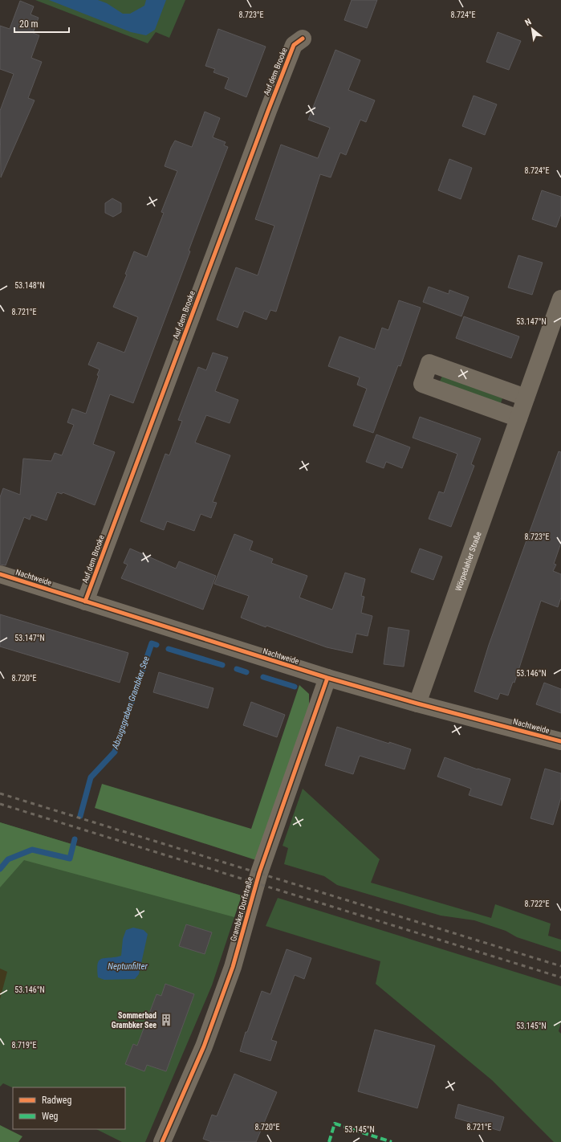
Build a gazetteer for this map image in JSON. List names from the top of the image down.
{
  "streets": {
    "street": [
      "Auf dem Brooke",
      "Wörpedahler Straße",
      "Nachtweide",
      "Grambker Dorfstraße"
    ]
  },
  "crossings": [
    ["Auf dem Brooke", "Nachtweide"],
    ["Wörpedahler Straße", "Nachtweide"],
    ["Nachtweide", "Grambker Dorfstraße"]
  ],
  "water": ["Abzugsgraben Grambker See", "Neptunfilter"],
  "places": {
    "building": ["Sommerbad Grambker See"]
  },
  "legend": ["Radweg", "Weg"],
  "scale_bar": "20 m",
  "north": "top left",
  "coordinates": [
    "8.723°E",
    "8.724°E",
    "53.148°N",
    "8.721°E",
    "53.147°N",
    "53.146°N",
    "8.720°E",
    "8.722°E",
    "53.145°N",
    "8.719°E"
  ]
}
